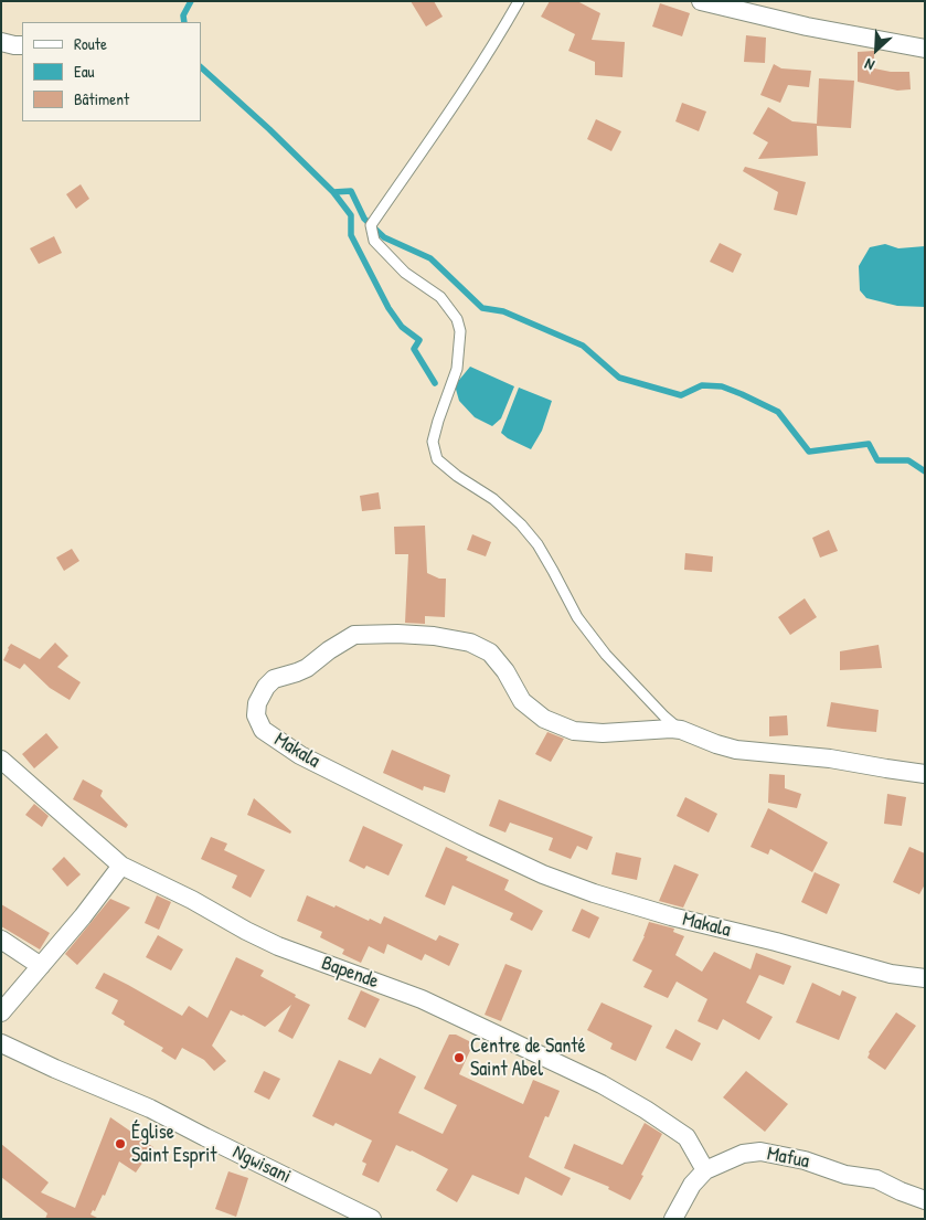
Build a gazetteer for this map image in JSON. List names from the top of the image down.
{
  "streets": {
    "street": [
      "Makala",
      "Bapende",
      "Mafua",
      "Ngwisani"
    ]
  },
  "crossings": [
    ["Bapende", "Mafua"]
  ],
  "places": ["Centre de Santé Saint Abel", "Église Saint Esprit"],
  "legend": ["Route", "Eau", "Bâtiment"],
  "north": "bottom left"
}
